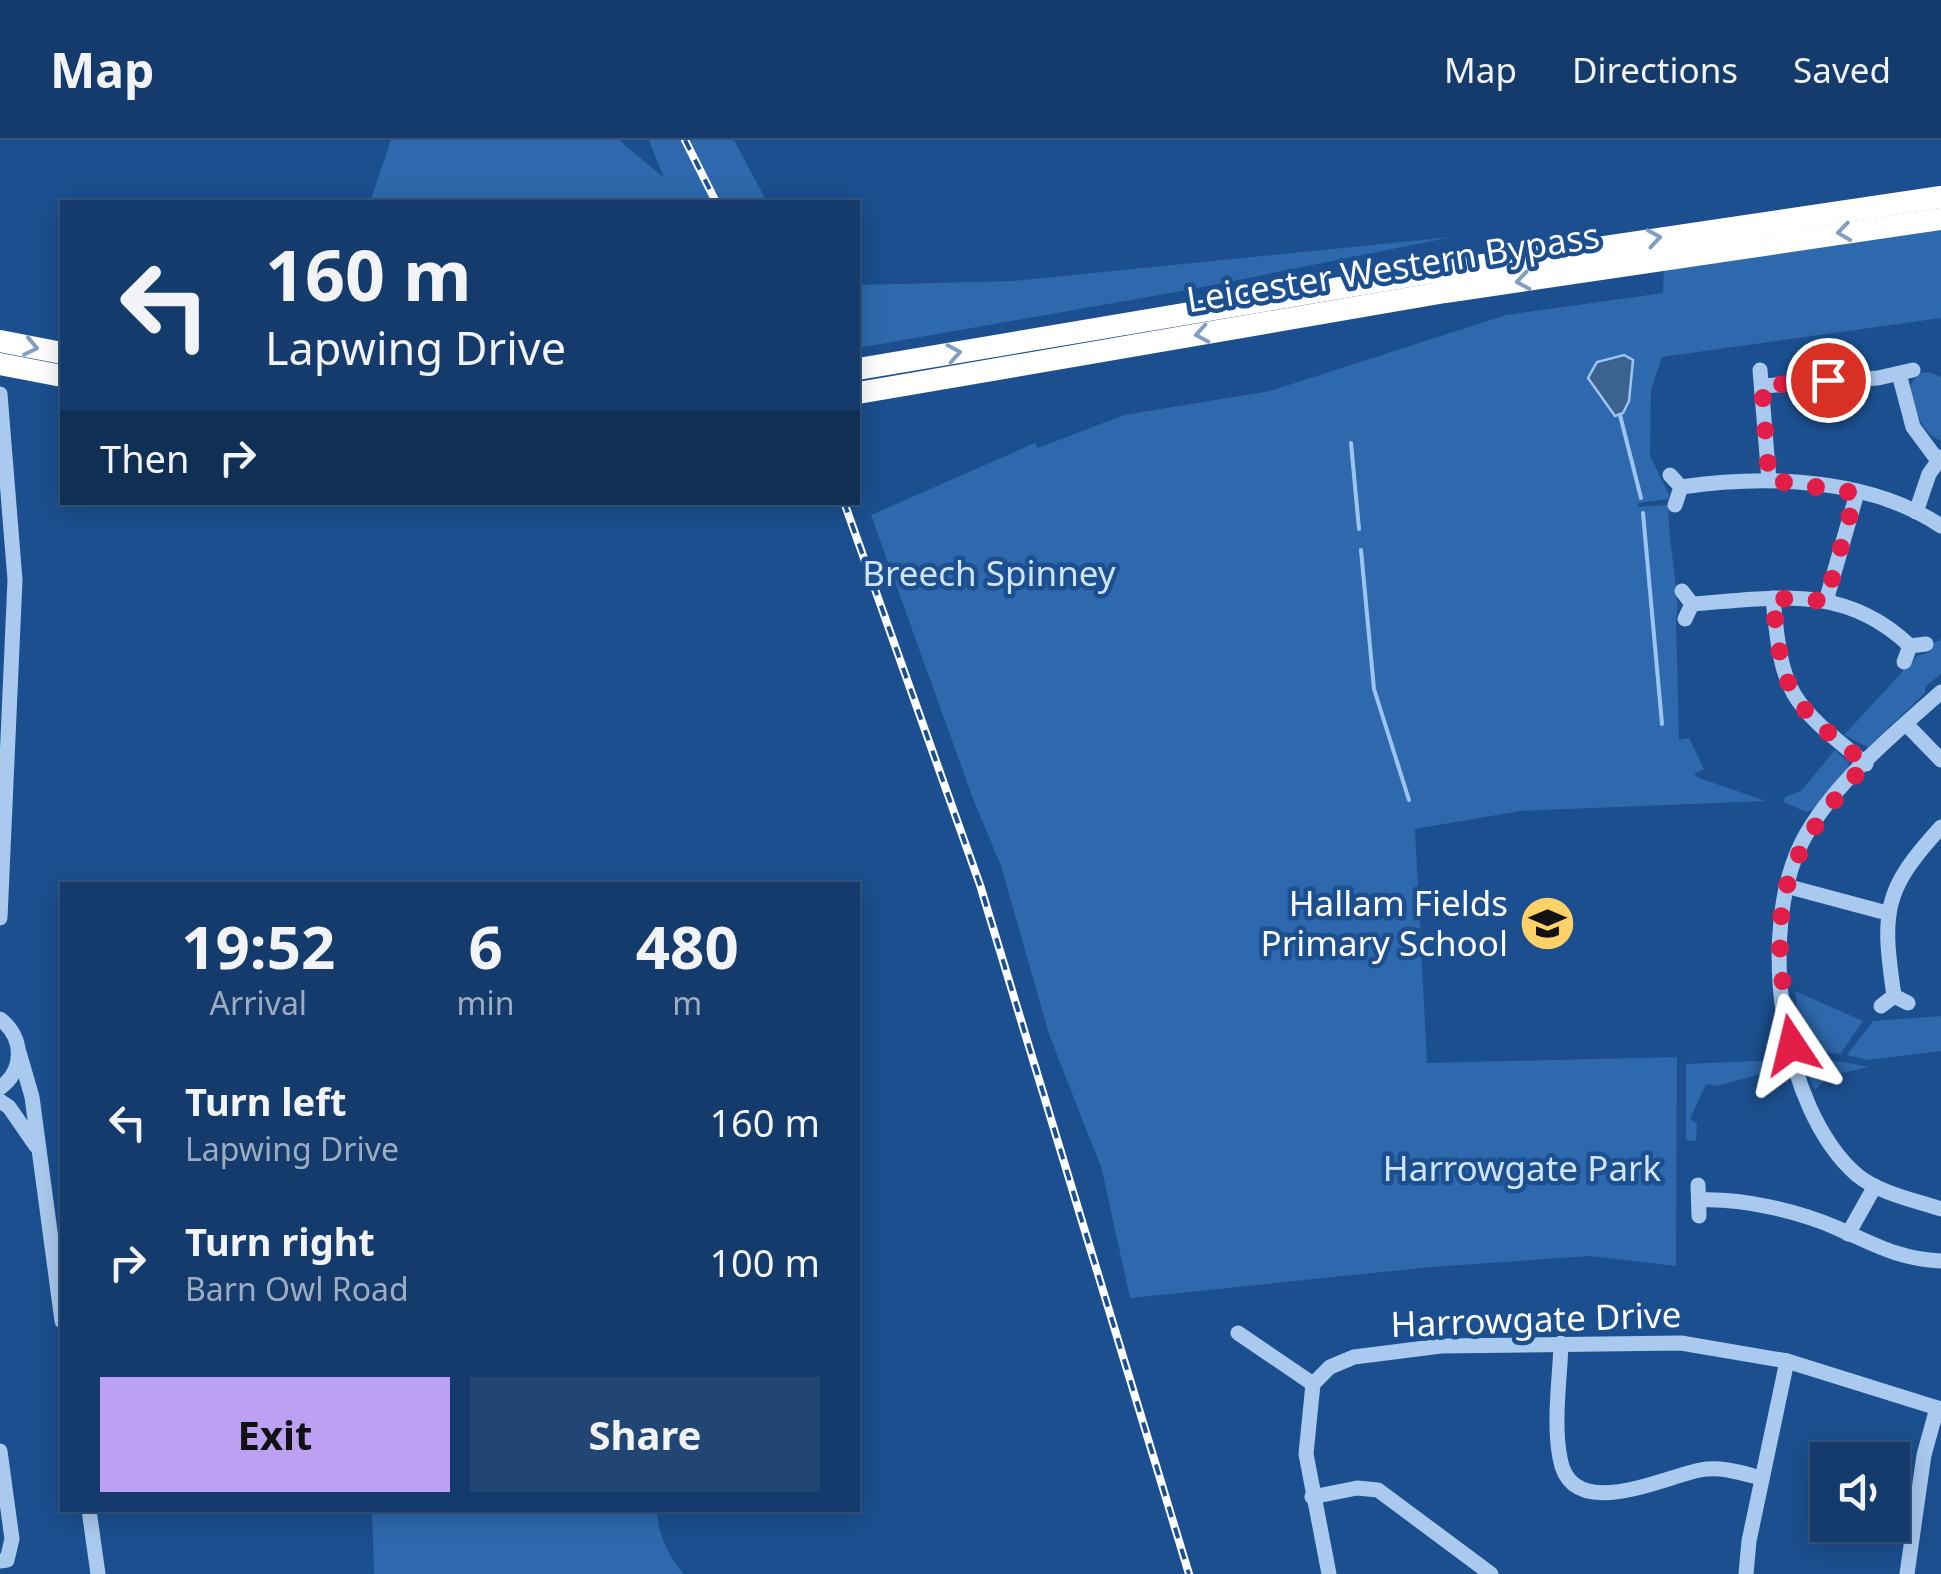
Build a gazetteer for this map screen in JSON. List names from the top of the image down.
{
  "streets": {
    "highway": ["Leicester Western Bypass"],
    "street": ["Harrowgate Drive"]
  },
  "parks": ["Breech Spinney", "Harrowgate Park"],
  "places": {
    "school or university": ["Hallam Fields Primary School"]
  },
  "page": {
    "header": "Map",
    "nav": ["Map", "Directions", "Saved"],
    "turn": ["160 m", "Lapwing Drive"],
    "then": "Then",
    "eta": [
      "19:52",
      "Arrival",
      "6",
      "min",
      "480",
      "m"
    ],
    "list": [
      {
        "name": "Turn left",
        "note": "Lapwing Drive",
        "value": "160 m"
      },
      {
        "name": "Turn right",
        "note": "Barn Owl Road",
        "value": "100 m"
      }
    ],
    "buttons": ["Exit", "Share"]
  }
}
